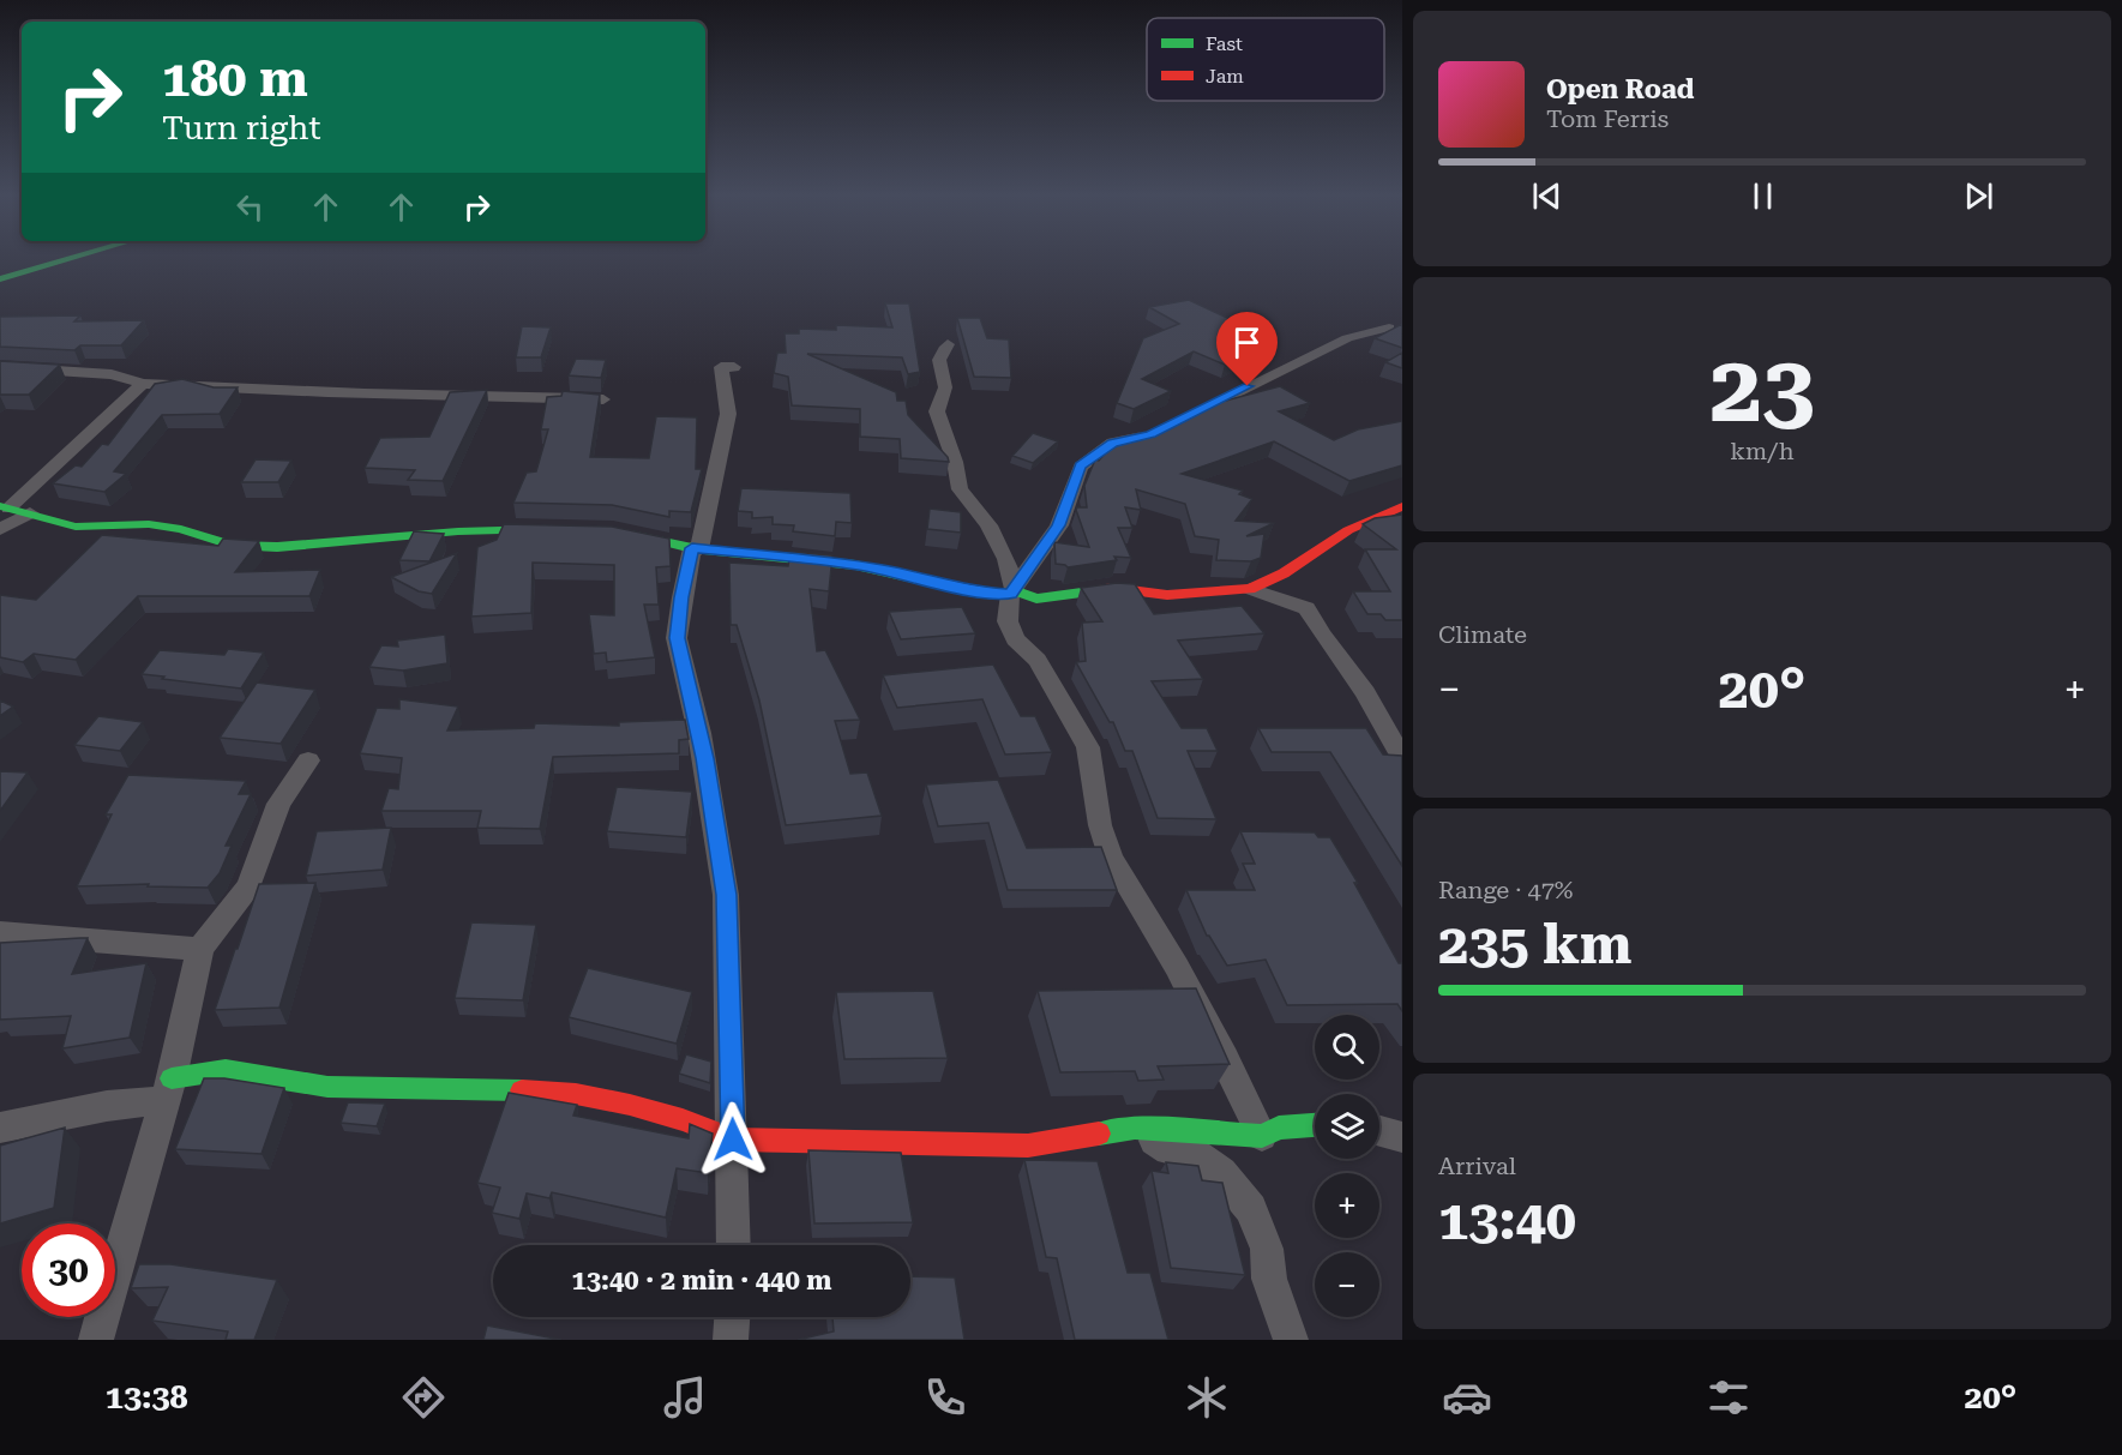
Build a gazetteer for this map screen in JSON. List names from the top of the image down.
{
  "legend": ["Fast", "Jam"],
  "page": {
    "turn": ["180 m", "Turn right"],
    "song": ["Open Road", "Tom Ferris"],
    "tile": [
      ["23", "km/h"],
      "Climate",
      ["Range · 47%", "235 km"],
      ["Arrival", "13:40"]
    ],
    "heat": ["−", "20°", "+"],
    "map_buttons": ["+", "−"],
    "limit": "30",
    "trip": "13:40 · 2 min · 440 m",
    "tabs": ["13:38", "20°"]
  }
}
